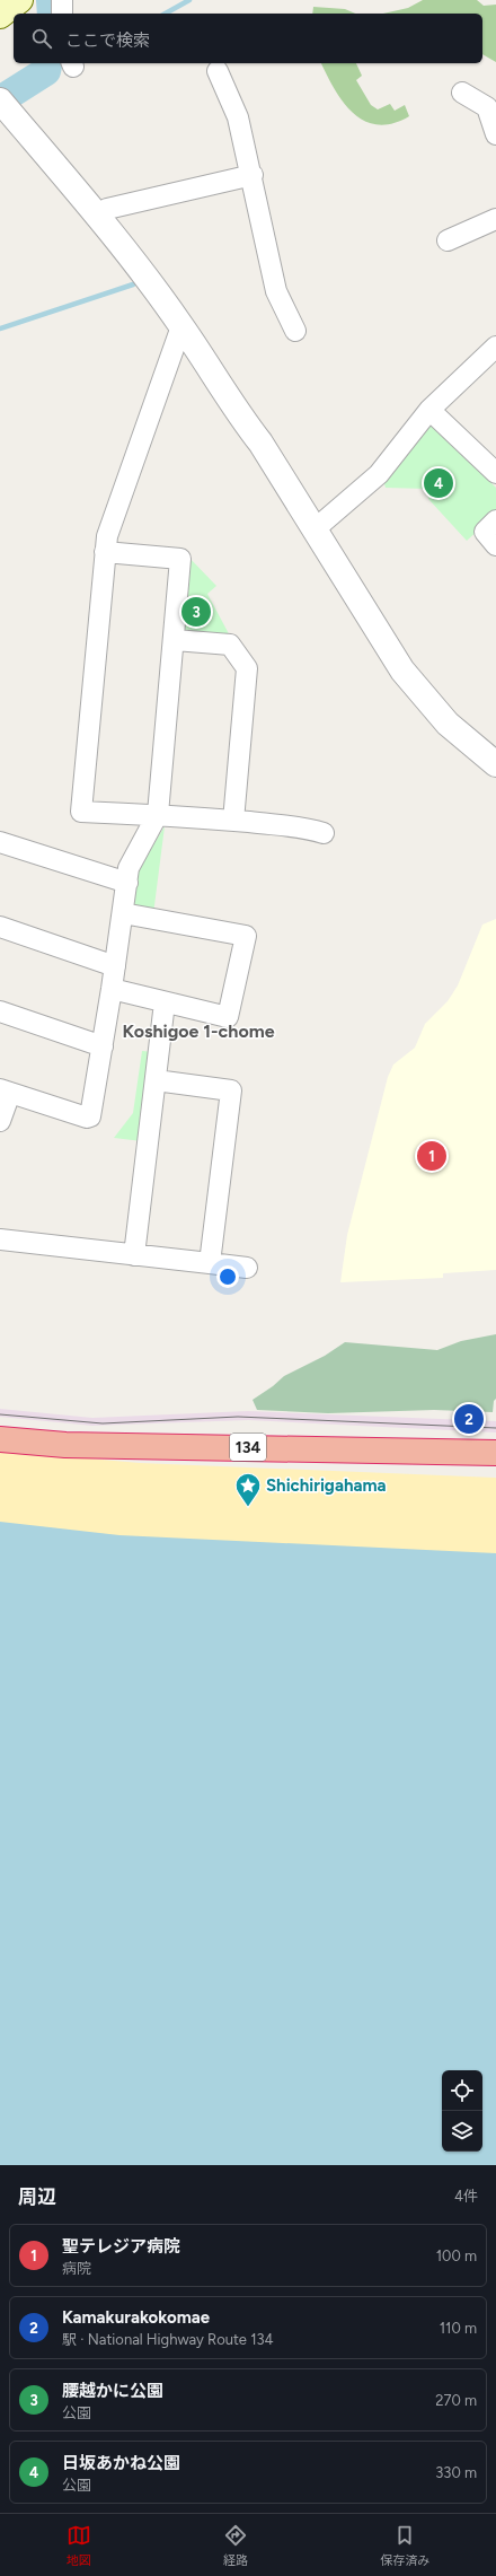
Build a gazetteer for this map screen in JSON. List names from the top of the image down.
{
  "streets": {
    "highway": ["134"]
  },
  "districts": ["Koshigoe 1-chome"],
  "places": {
    "place": ["Shichirigahama"]
  },
  "page": {
    "search": "ここで検索",
    "pins": [
      "4",
      "3",
      "1",
      "2"
    ],
    "heading": ["周辺", "4件"],
    "list": [
      {
        "mark": "1",
        "name": "聖テレジア病院",
        "note": "病院",
        "value": "100 m"
      },
      {
        "mark": "2",
        "name": "Kamakurakokomae",
        "note": "駅 · National Highway Route 134",
        "value": "110 m"
      },
      {
        "mark": "3",
        "name": "腰越かに公園",
        "note": "公園",
        "value": "270 m"
      },
      {
        "mark": "4",
        "name": "日坂あかね公園",
        "note": "公園",
        "value": "330 m"
      }
    ],
    "nav": ["地図", "経路", "保存済み"]
  }
}
